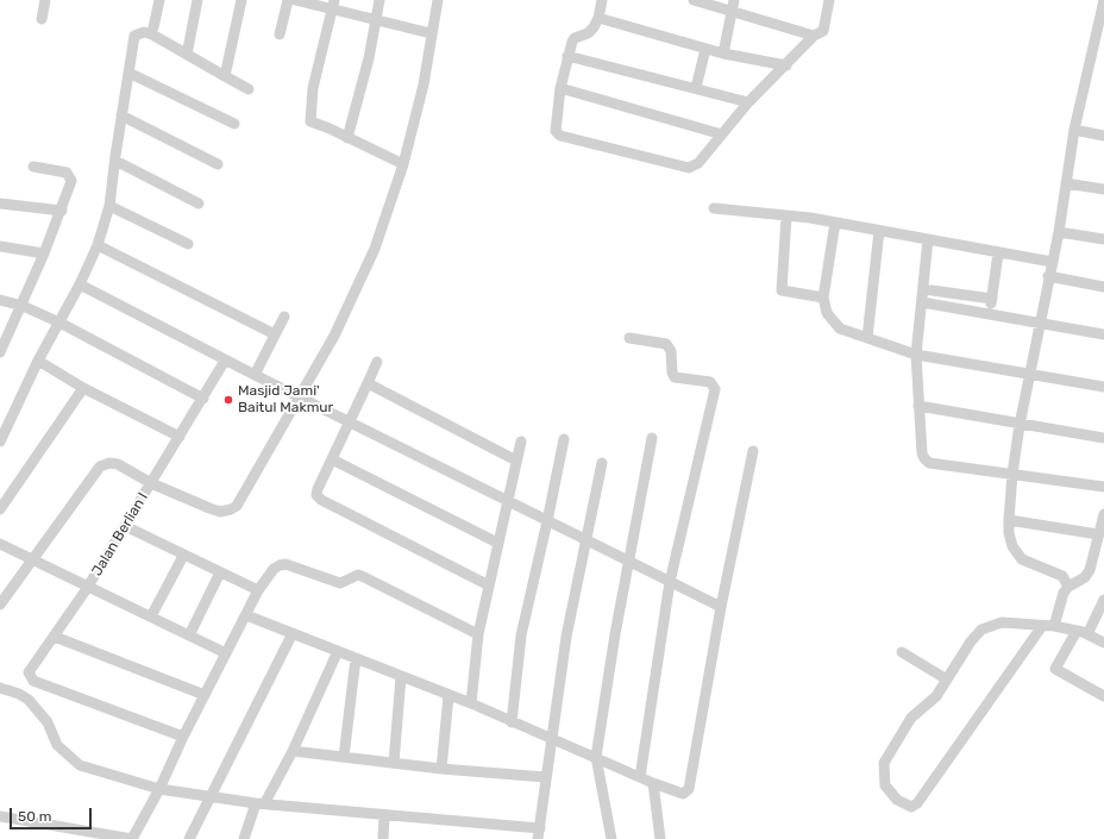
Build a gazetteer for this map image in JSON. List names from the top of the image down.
{
  "streets": {
    "street": ["Jalan Berlian I"]
  },
  "places": ["Masjid Jami' Baitul Makmur"],
  "scale_bar": "50 m"
}
